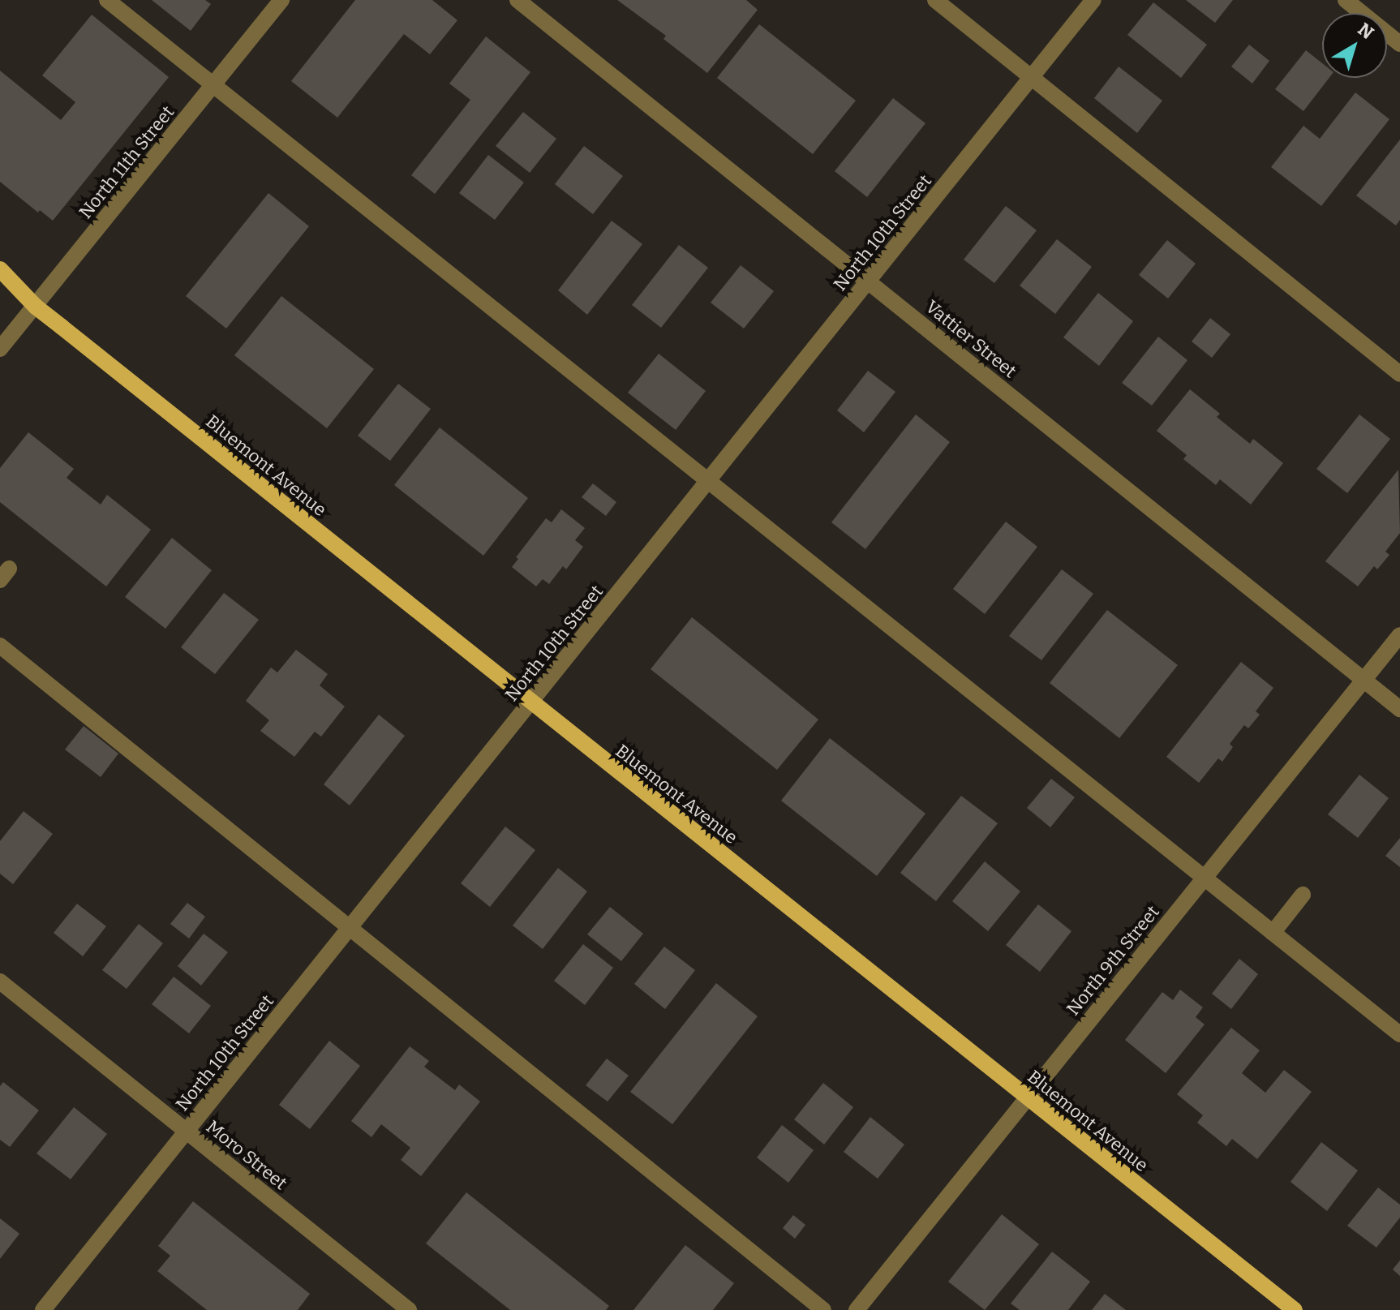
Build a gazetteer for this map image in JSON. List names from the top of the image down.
{
  "streets": {
    "main road": ["Bluemont Avenue"],
    "street": [
      "North 11th Street",
      "North 10th Street",
      "Vattier Street",
      "North 9th Street",
      "Moro Street"
    ]
  },
  "crossings": [
    ["North 11th Street", "Bluemont Avenue"],
    ["North 10th Street", "Vattier Street"],
    ["North 10th Street", "Bluemont Avenue"],
    ["North 10th Street", "Moro Street"],
    ["Vattier Street", "North 9th Street"],
    ["Bluemont Avenue", "North 9th Street"]
  ],
  "north": "top right"
}
